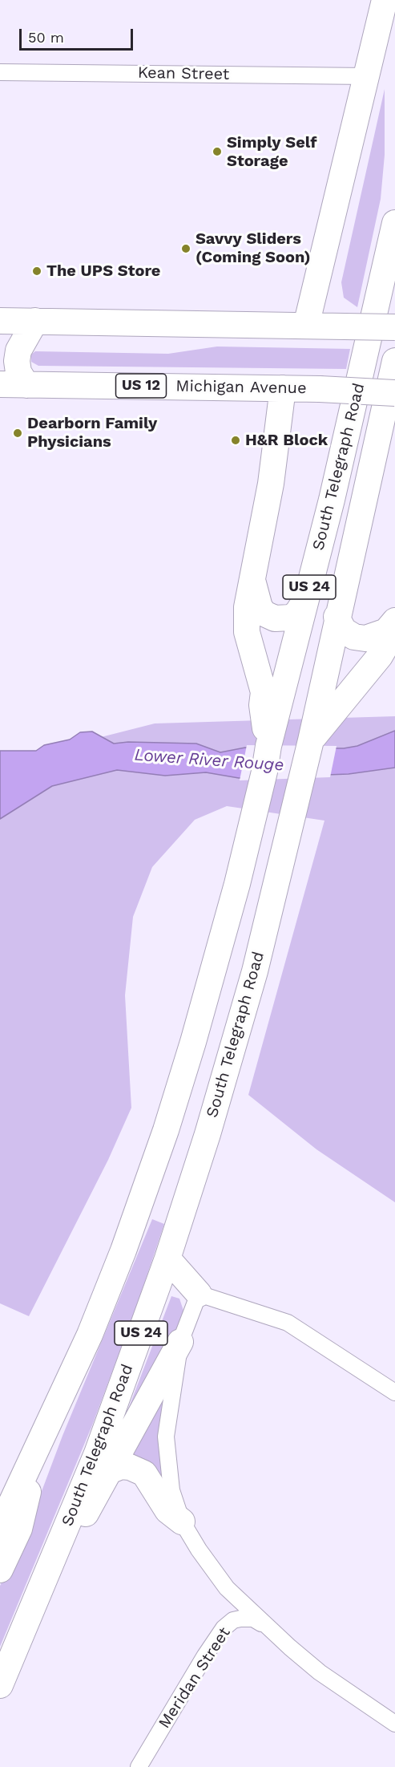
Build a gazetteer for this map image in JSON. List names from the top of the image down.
{
  "streets": {
    "main road": [
      "US 12",
      "Michigan Avenue",
      "South Telegraph Road",
      "US 24"
    ],
    "street": ["Kean Street", "Meridan Street"]
  },
  "water": ["Lower River Rouge"],
  "places": [
    "Simply Self Storage",
    "Savvy Sliders (Coming Soon)",
    "The UPS Store",
    "Dearborn Family Physicians",
    "H&R Block"
  ],
  "scale_bar": "50 m"
}
